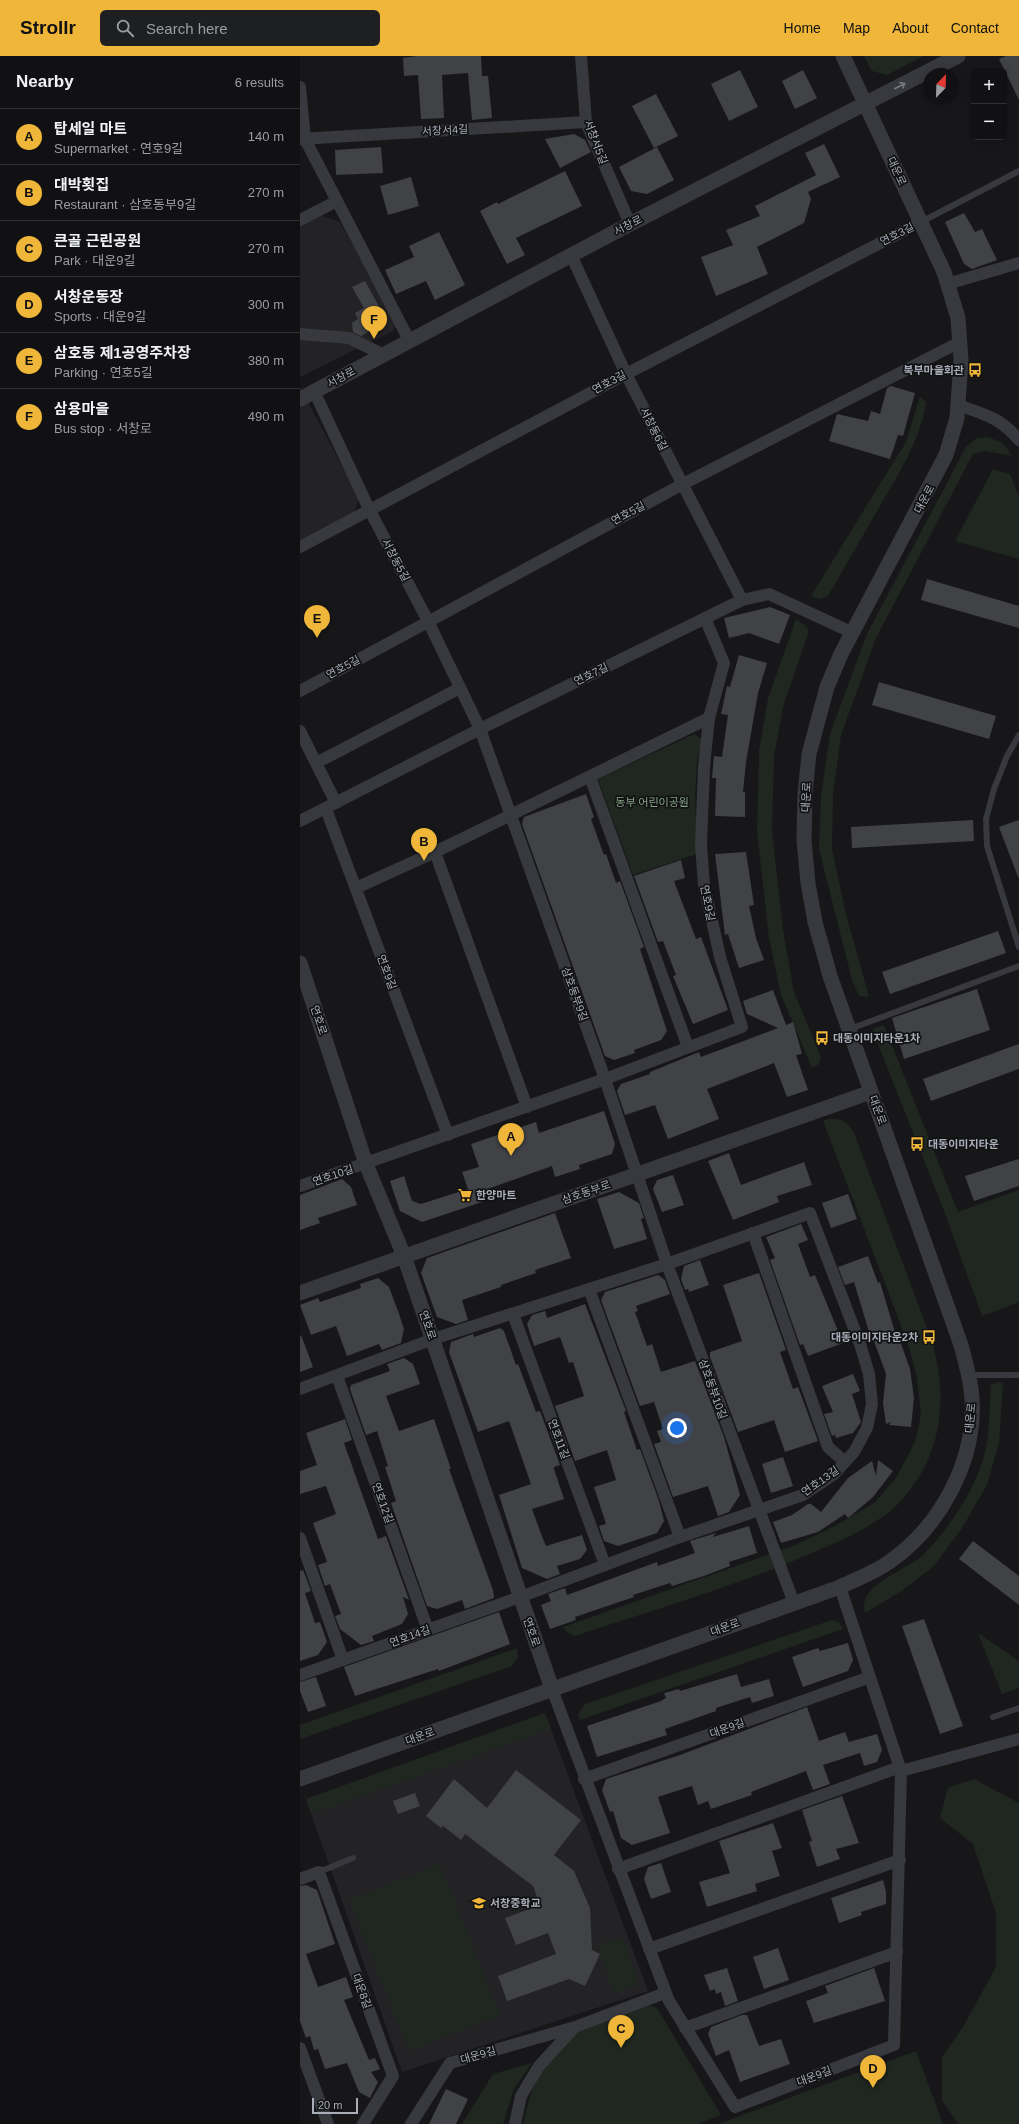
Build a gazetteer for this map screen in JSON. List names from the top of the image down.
{
  "streets": {
    "street": [
      "서창서4길",
      "서창서5길",
      "대운로",
      "서창로",
      "연호3길",
      "서창동6길",
      "연호5길",
      "서창동5길",
      "연호7길",
      "연호9길",
      "삼호동부9길",
      "연호로",
      "연호10길",
      "삼호동부로",
      "삼호동부10길",
      "연호11길",
      "연호13길",
      "연호12길",
      "연호14길",
      "대운9길",
      "대운8길"
    ]
  },
  "crossings": [
    ["서창서4길", "서창서5길"],
    ["서창서5길", "서창로"],
    ["대운로", "서창로"],
    ["대운로", "연호3길"],
    ["대운로", "연호5길"],
    ["대운로", "연호7길"],
    ["대운로", "연호로"],
    ["대운로", "삼호동부로"],
    ["대운로", "삼호동부10길"],
    ["대운로", "대운9길"],
    ["서창로", "서창동6길"],
    ["서창로", "서창동5길"],
    ["연호3길", "서창동6길"],
    ["연호3길", "서창동5길"],
    ["서창동6길", "연호5길"],
    ["서창동6길", "연호7길"],
    ["연호5길", "서창동5길"],
    ["서창동5길", "연호7길"],
    ["서창동5길", "삼호동부9길"],
    ["연호7길", "연호9길"],
    ["연호7길", "삼호동부9길"],
    ["연호9길", "삼호동부9길"],
    ["연호9길", "연호로"],
    ["연호9길", "연호10길"],
    ["삼호동부9길", "삼호동부로"],
    ["삼호동부9길", "삼호동부10길"],
    ["연호로", "연호10길"],
    ["연호로", "삼호동부로"],
    ["연호로", "연호13길"],
    ["연호로", "연호14길"],
    ["연호로", "대운9길"],
    ["삼호동부로", "삼호동부10길"],
    ["삼호동부10길", "연호13길"],
    ["연호11길", "연호13길"],
    ["연호13길", "연호14길"],
    ["연호12길", "연호14길"]
  ],
  "parks": ["동부 어린이공원"],
  "places": {
    "bus stop": [
      "북부마을회관",
      "대동이미지타운1차",
      "대동이미지타운",
      "대동이미지타운2차"
    ],
    "supermarket": ["한양마트"],
    "school or university": ["서창중학교"]
  },
  "scale_bar": "20 m",
  "north": "top right",
  "page": {
    "header": "Strollr",
    "search": "Search here",
    "nav": [
      "Home",
      "Map",
      "About",
      "Contact"
    ],
    "heading": ["Nearby", "6 results"],
    "map_buttons": ["+", "−"],
    "list": [
      {
        "mark": "A",
        "name": "탑세일 마트",
        "note": "Supermarket · 연호9길",
        "value": "140 m"
      },
      {
        "mark": "B",
        "name": "대박횟집",
        "note": "Restaurant · 삼호동부9길",
        "value": "270 m"
      },
      {
        "mark": "C",
        "name": "큰골 근린공원",
        "note": "Park · 대운9길",
        "value": "270 m"
      },
      {
        "mark": "D",
        "name": "서창운동장",
        "note": "Sports · 대운9길",
        "value": "300 m"
      },
      {
        "mark": "E",
        "name": "삼호동 제1공영주차장",
        "note": "Parking · 연호5길",
        "value": "380 m"
      },
      {
        "mark": "F",
        "name": "삼용마을",
        "note": "Bus stop · 서창로",
        "value": "490 m"
      }
    ],
    "pins": [
      "F",
      "E",
      "B",
      "A",
      "C",
      "D"
    ],
    "scale": "20 m"
  }
}
